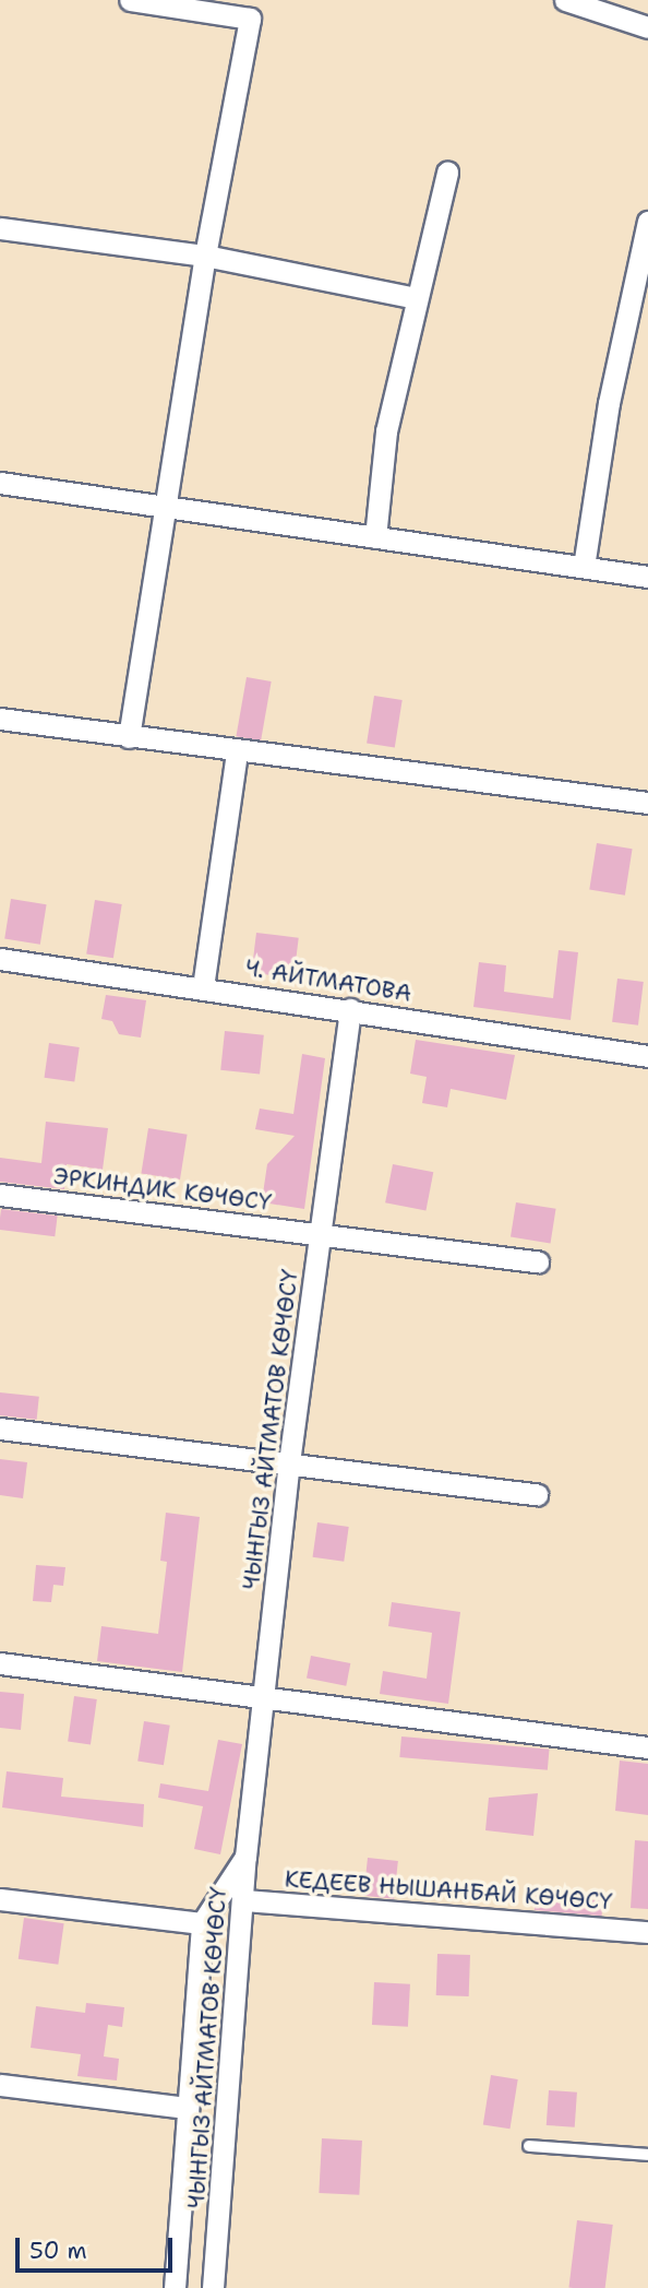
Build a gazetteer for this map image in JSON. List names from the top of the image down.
{
  "streets": {
    "street": [
      "Ч. АЙТМАТОВА",
      "ЭРКИНДИК КӨЧӨСҮ",
      "ЧЫНГЫЗ АЙТМАТОВ КӨЧӨСҮ",
      "КЕДЕЕВ НЫШАНБАЙ КӨЧӨСҮ"
    ]
  },
  "crossings": [
    ["Ч. АЙТМАТОВА", "ЧЫНГЫЗ АЙТМАТОВ КӨЧӨСҮ"],
    ["ЭРКИНДИК КӨЧӨСҮ", "ЧЫНГЫЗ АЙТМАТОВ КӨЧӨСҮ"],
    ["ЧЫНГЫЗ АЙТМАТОВ КӨЧӨСҮ", "КЕДЕЕВ НЫШАНБАЙ КӨЧӨСҮ"]
  ],
  "scale_bar": "50 m"
}
